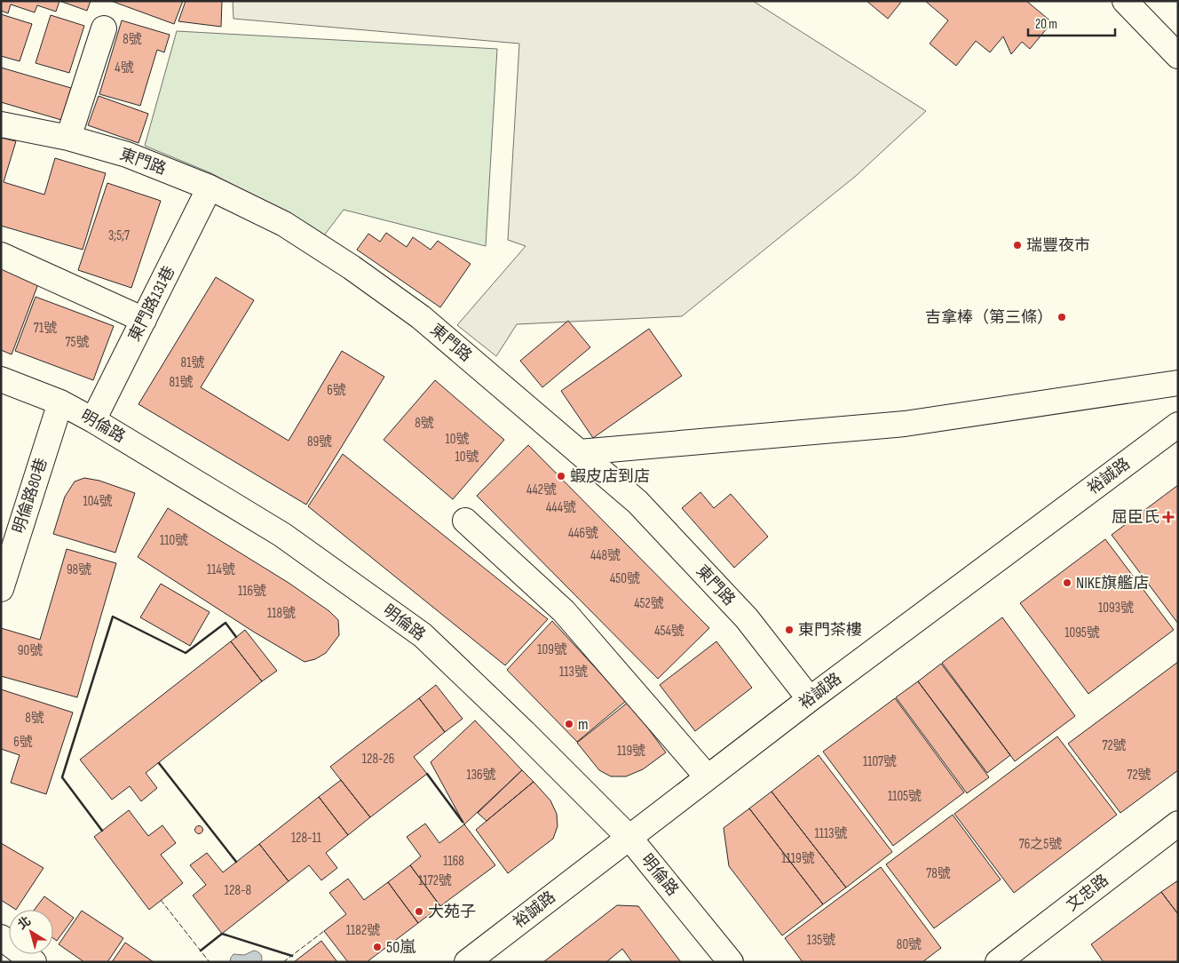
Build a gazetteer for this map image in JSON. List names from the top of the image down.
{
  "streets": {
    "street": [
      "東門路",
      "東門路131巷",
      "明倫路",
      "裕誠路",
      "明倫路80巷",
      "文忠路"
    ]
  },
  "crossings": [
    ["東門路", "東門路131巷"],
    ["東門路", "裕誠路"],
    ["東門路131巷", "明倫路"],
    ["明倫路", "裕誠路"],
    ["明倫路", "明倫路80巷"]
  ],
  "places": {
    "other": [
      "瑞豐夜市",
      "吉拿棒（第三條）",
      "蝦皮店到店",
      "NIKE旗艦店",
      "東門茶樓",
      "m",
      "大苑子",
      "50嵐"
    ],
    "health": ["屈臣氏"]
  },
  "house_numbers": [
    "8號",
    "4號",
    "3;5;7",
    "71號",
    "75號",
    "81號",
    "81號",
    "6號",
    "8號",
    "10號",
    "89號",
    "10號",
    "442號",
    "104號",
    "444號",
    "446號",
    "110號",
    "448號",
    "98號",
    "114號",
    "450號",
    "116號",
    "452號",
    "1093號",
    "118號",
    "454號",
    "1095號",
    "109號",
    "90號",
    "113號",
    "8號",
    "6號",
    "72號",
    "119號",
    "128-26",
    "1107號",
    "136號",
    "72號",
    "1105號",
    "1113號",
    "128-11",
    "76之5號",
    "1119號",
    "1168",
    "78號",
    "1172號",
    "128-8",
    "1182號",
    "135號",
    "80號"
  ],
  "scale_bar": "20 m",
  "north": "top left"
}
